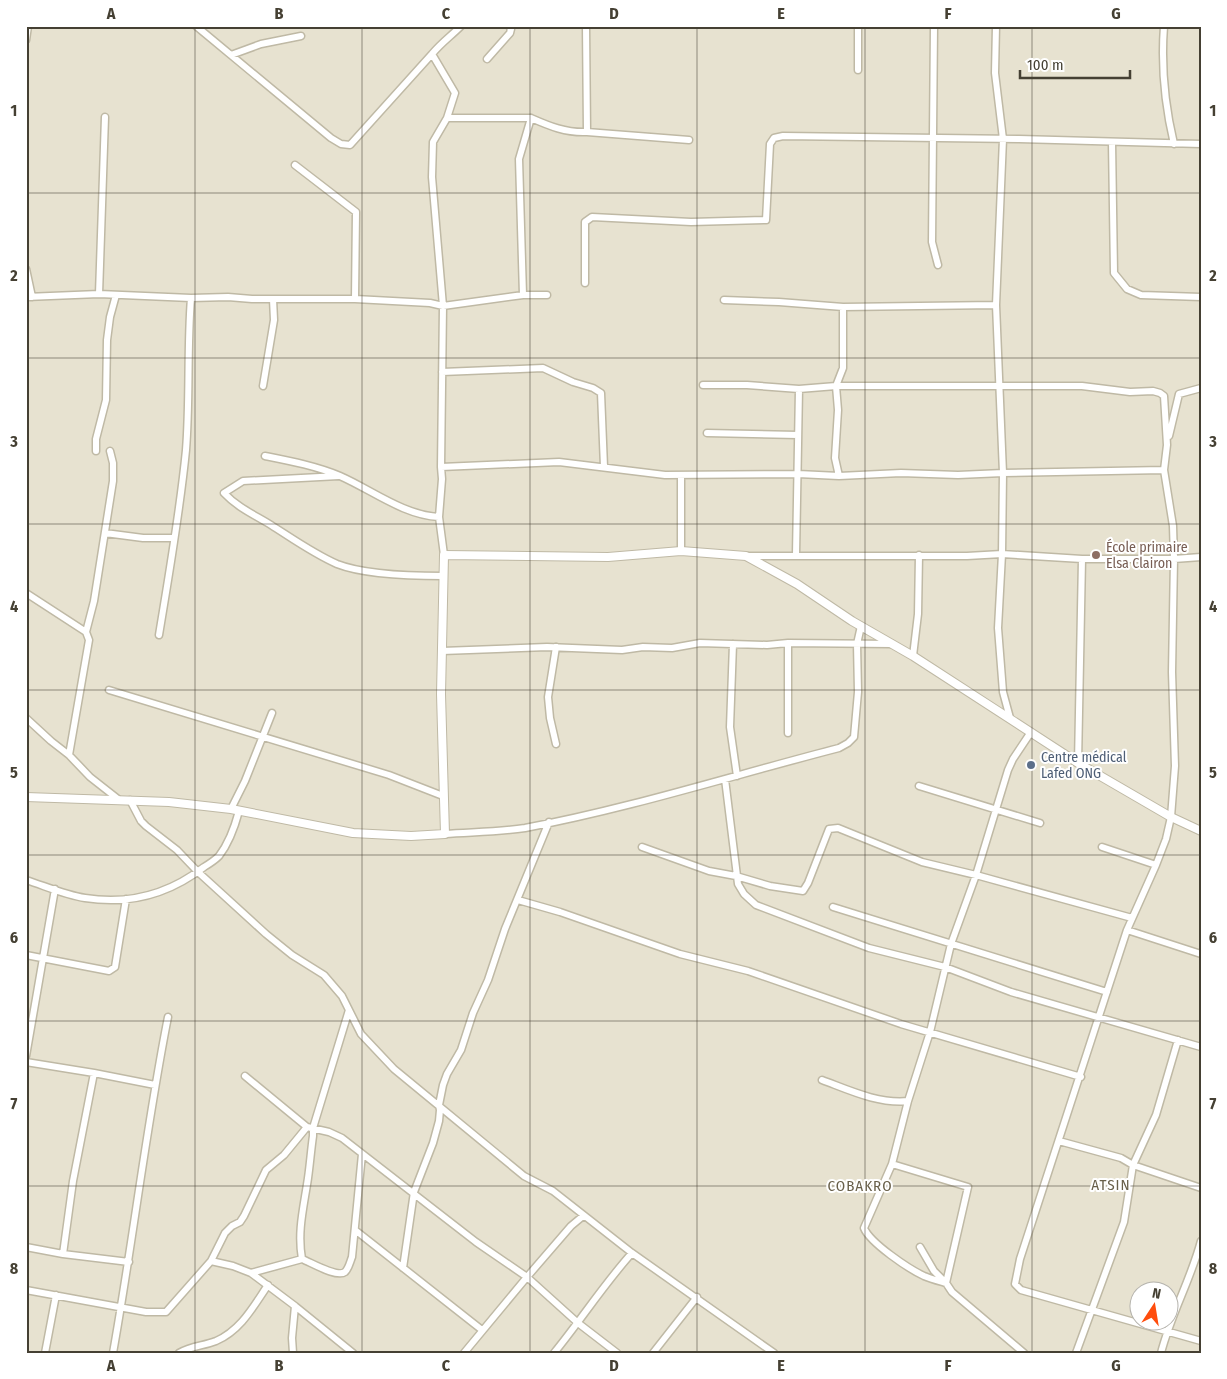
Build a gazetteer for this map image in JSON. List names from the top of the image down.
{
  "districts": ["ATSIN", "COBAKRO"],
  "places": ["École primaire Elsa Clairon", "Centre médical Lafed ONG"],
  "scale_bar": "100 m",
  "north": "top",
  "grid": {
    "columns": [
      "A",
      "B",
      "C",
      "D",
      "E",
      "F",
      "G"
    ],
    "rows": [
      "1",
      "2",
      "3",
      "4",
      "5",
      "6",
      "7",
      "8"
    ]
  }
}
